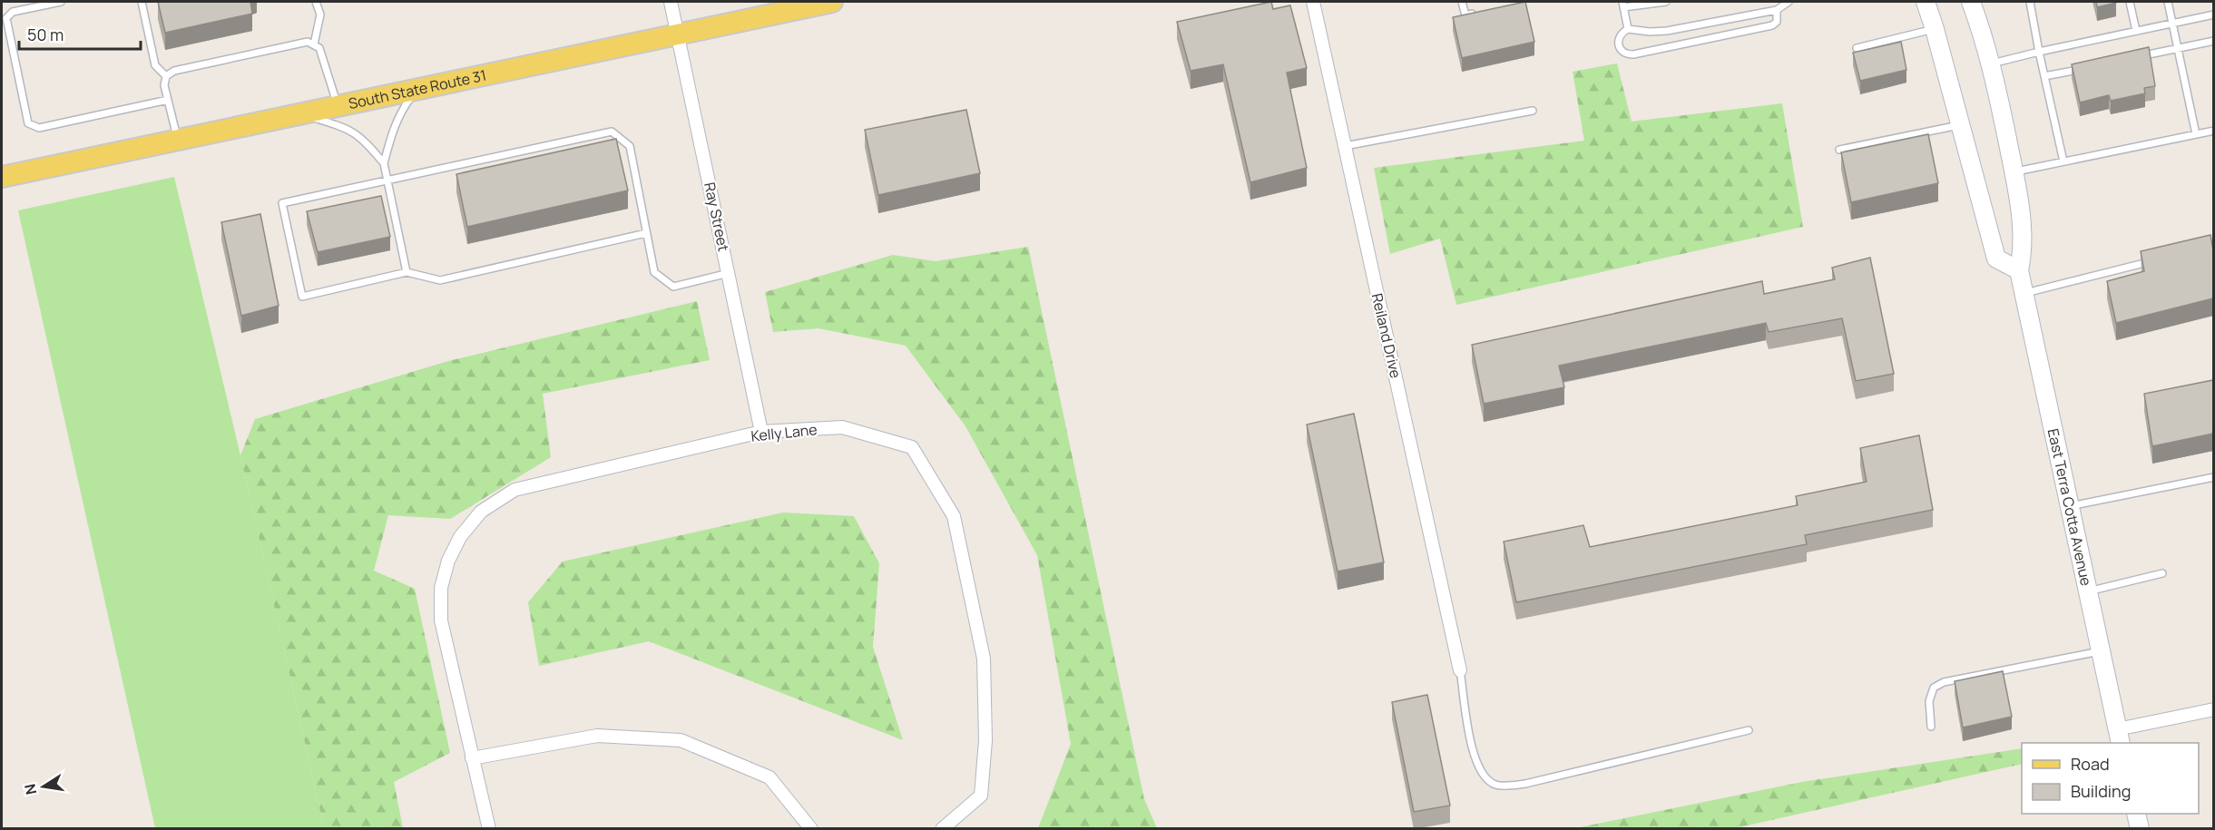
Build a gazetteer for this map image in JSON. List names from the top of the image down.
{
  "streets": {
    "main road": ["South State Route 31", "East Terra Cotta Avenue"],
    "street": ["Ray Street", "Reiland Drive", "Kelly Lane"]
  },
  "crossings": [
    ["South State Route 31", "Ray Street"],
    ["Ray Street", "Kelly Lane"]
  ],
  "legend": ["Road", "Building"],
  "scale_bar": "50 m",
  "north": "left"
}
